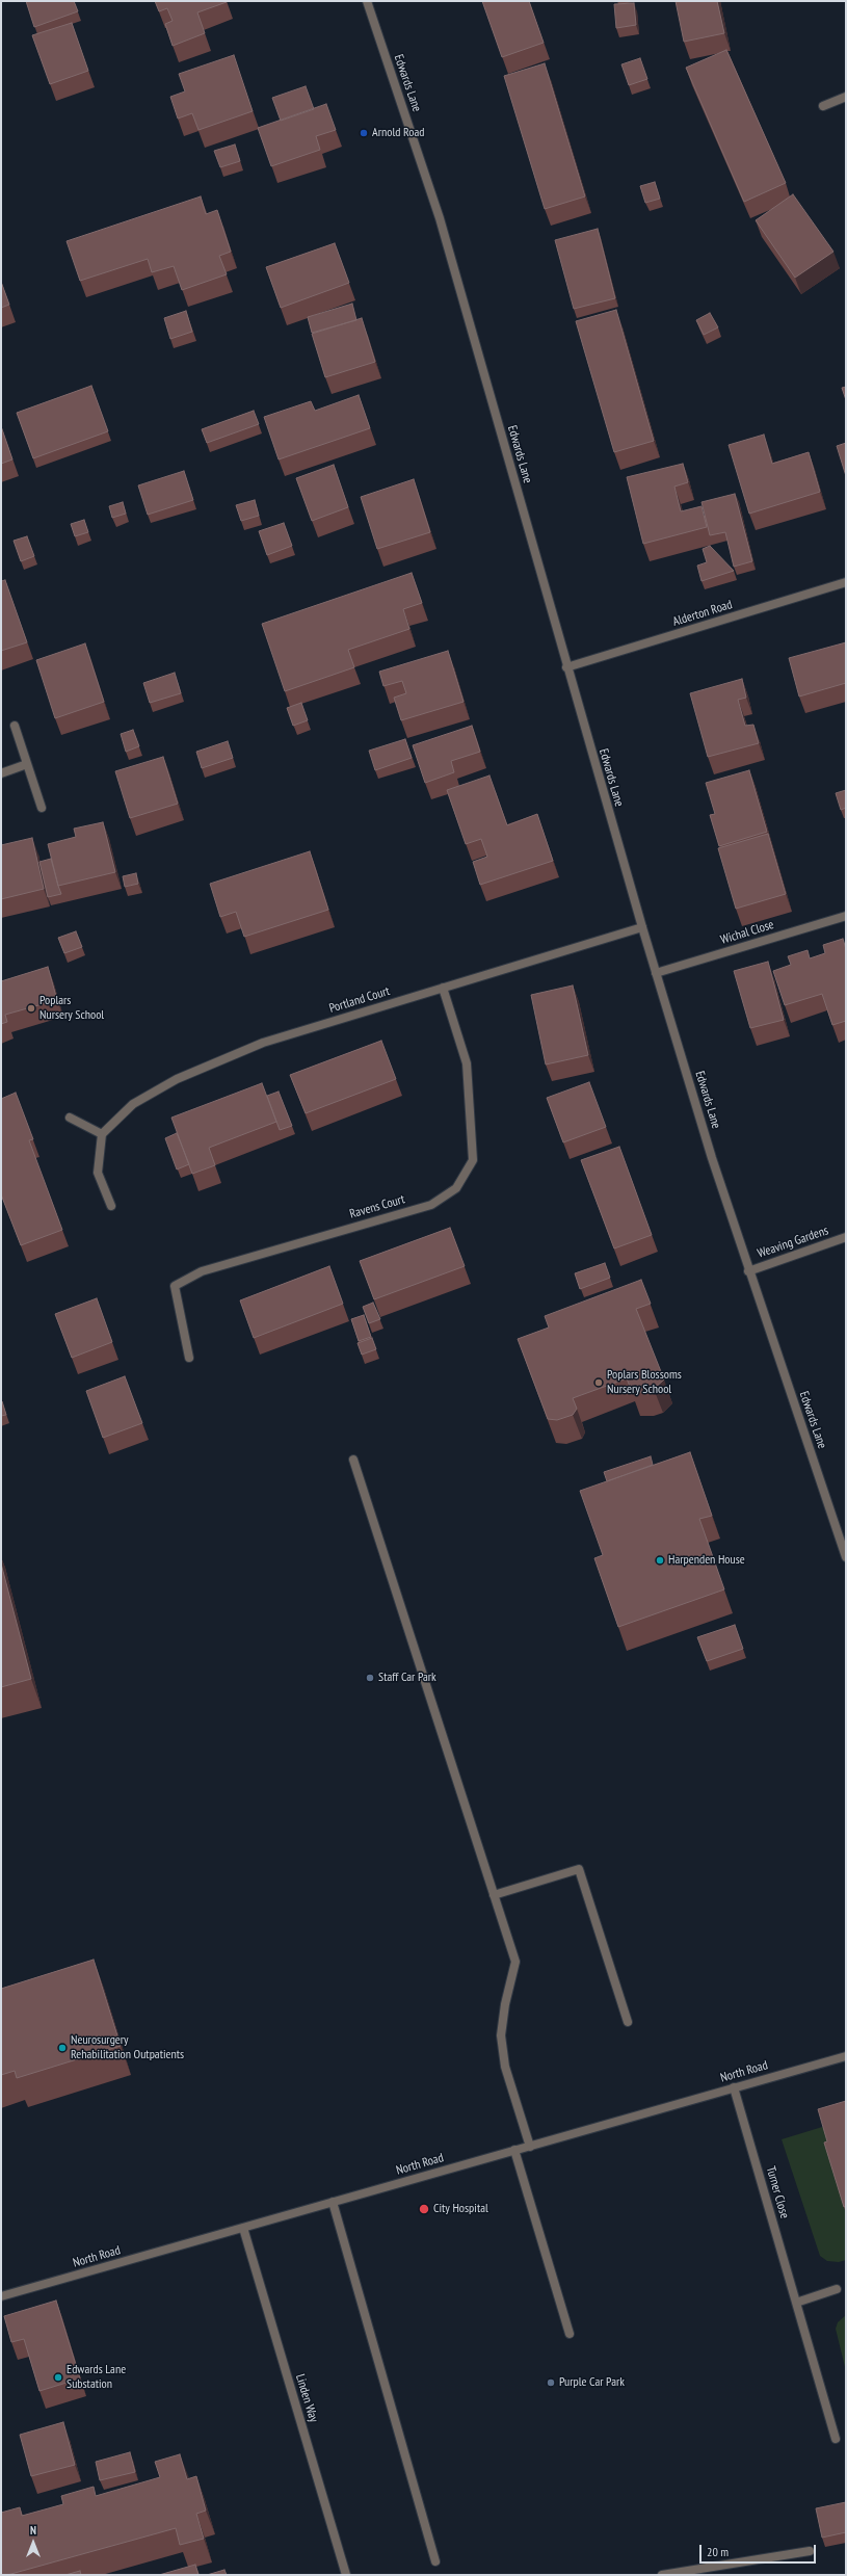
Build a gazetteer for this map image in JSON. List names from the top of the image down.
{
  "streets": {
    "street": [
      "Edwards Lane",
      "Alderton Road",
      "Wichal Close",
      "Portland Court",
      "Ravens Court",
      "Weaving Gardens",
      "North Road",
      "Turner Close",
      "Linden Way"
    ]
  },
  "crossings": [
    ["Edwards Lane", "Alderton Road"],
    ["Edwards Lane", "Wichal Close"],
    ["Edwards Lane", "Portland Court"],
    ["Edwards Lane", "Weaving Gardens"],
    ["Portland Court", "Ravens Court"],
    ["North Road", "Turner Close"],
    ["North Road", "Linden Way"]
  ],
  "places": [
    "Arnold Road",
    "Poplars Nursery School",
    "Poplars Blossoms Nursery School",
    "Harpenden House",
    "Staff Car Park",
    "Neurosurgery Rehabilitation Outpatients",
    "City Hospital",
    "Edwards Lane Substation",
    "Purple Car Park"
  ],
  "scale_bar": "20 m",
  "north": "top"
}
